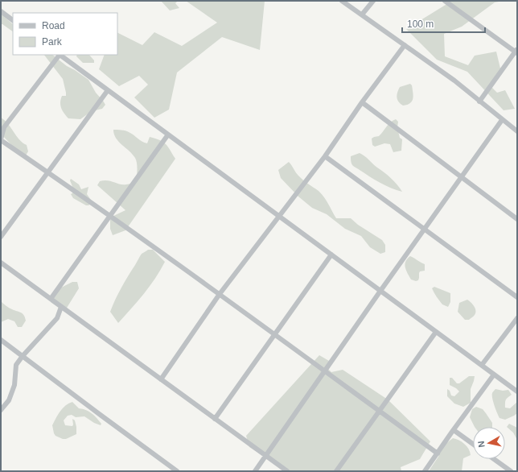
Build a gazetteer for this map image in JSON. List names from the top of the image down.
{
  "legend": ["Road", "Park"],
  "scale_bar": "100 m",
  "north": "left"
}
